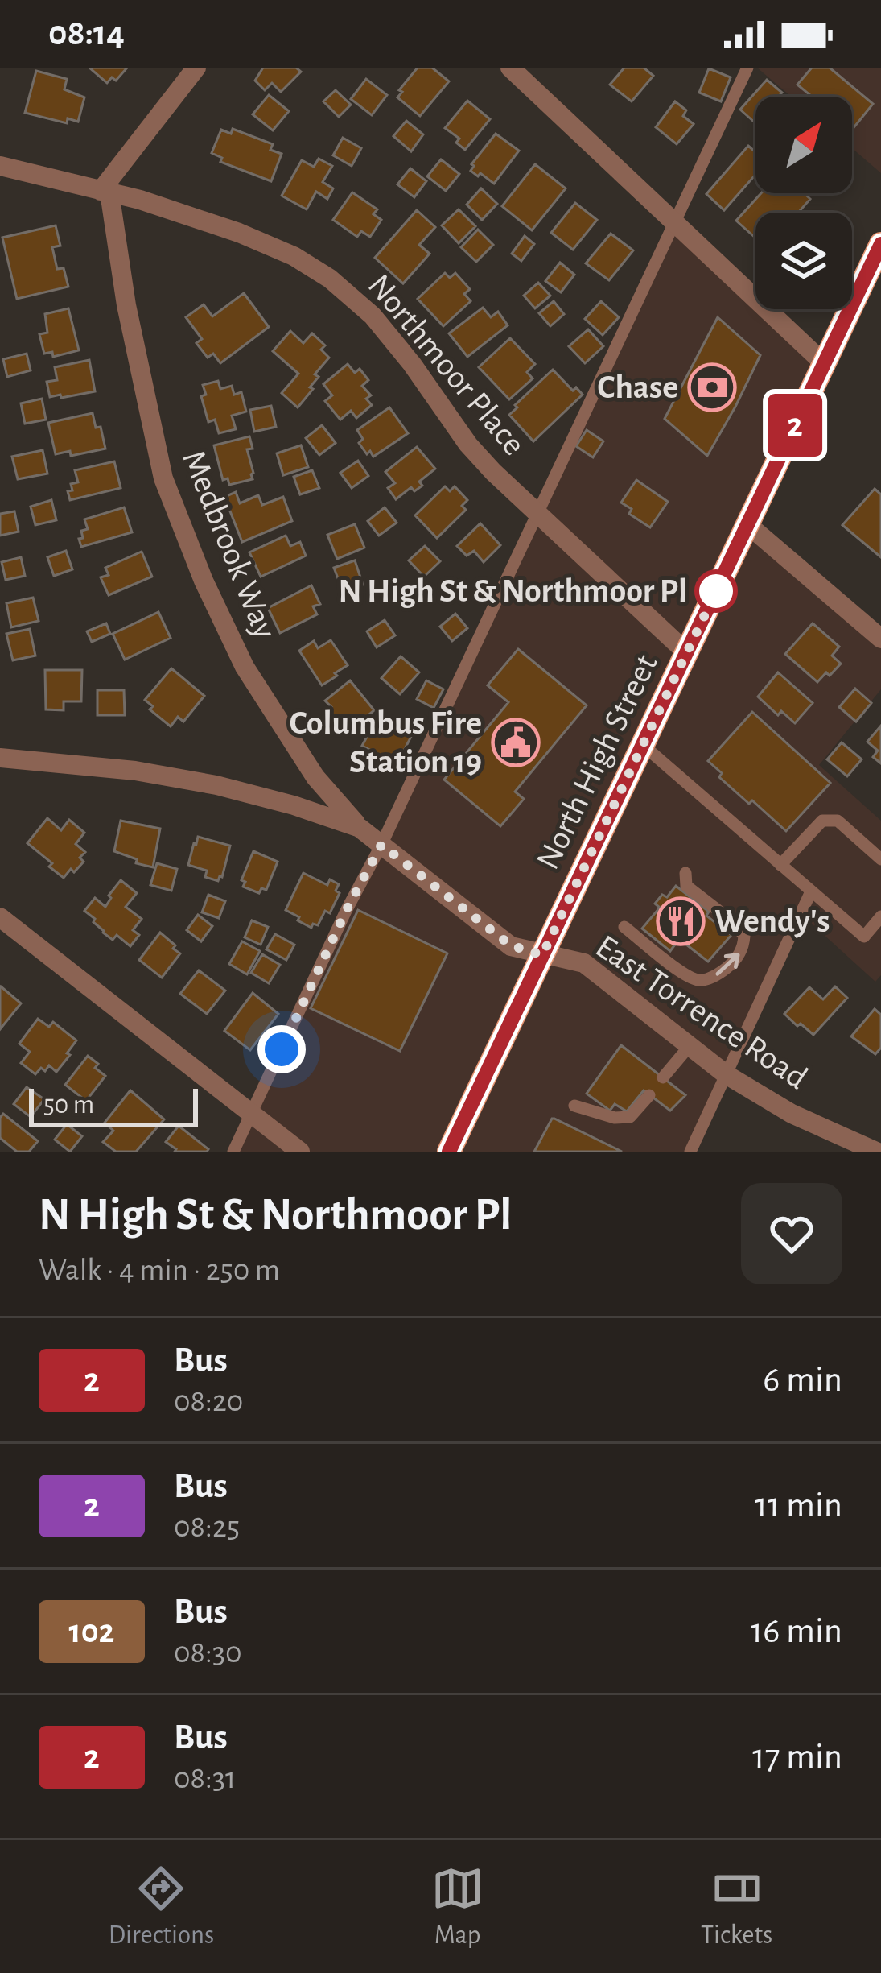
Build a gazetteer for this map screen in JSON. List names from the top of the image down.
{
  "streets": {
    "main road": ["North High Street"],
    "street": ["Northmoor Place", "Medbrook Way", "East Torrence Road"]
  },
  "crossings": [
    ["Northmoor Place", "Medbrook Way"],
    ["Northmoor Place", "North High Street"],
    ["Medbrook Way", "East Torrence Road"],
    ["North High Street", "East Torrence Road"]
  ],
  "places": {
    "bank": ["Chase"],
    "other": ["N High St & Northmoor Pl"],
    "public building": ["Columbus Fire Station 19"],
    "restaurant": ["Wendy's"]
  },
  "lines": ["bus line 2"],
  "scale_bar": "50 m",
  "north": "top right",
  "page": {
    "status": "08:14",
    "on_map": "2",
    "scale": "50 m",
    "heading": ["N High St & Northmoor Pl", "Walk · 4 min · 250 m"],
    "list": [
      {
        "mark": "2",
        "name": "Bus",
        "note": "08:20",
        "value": "6 min"
      },
      {
        "mark": "2",
        "name": "Bus",
        "note": "08:25",
        "value": "11 min"
      },
      {
        "mark": "102",
        "name": "Bus",
        "note": "08:30",
        "value": "16 min"
      },
      {
        "mark": "2",
        "name": "Bus",
        "note": "08:31",
        "value": "17 min"
      }
    ],
    "tabs": ["Directions", "Map", "Tickets"]
  }
}
